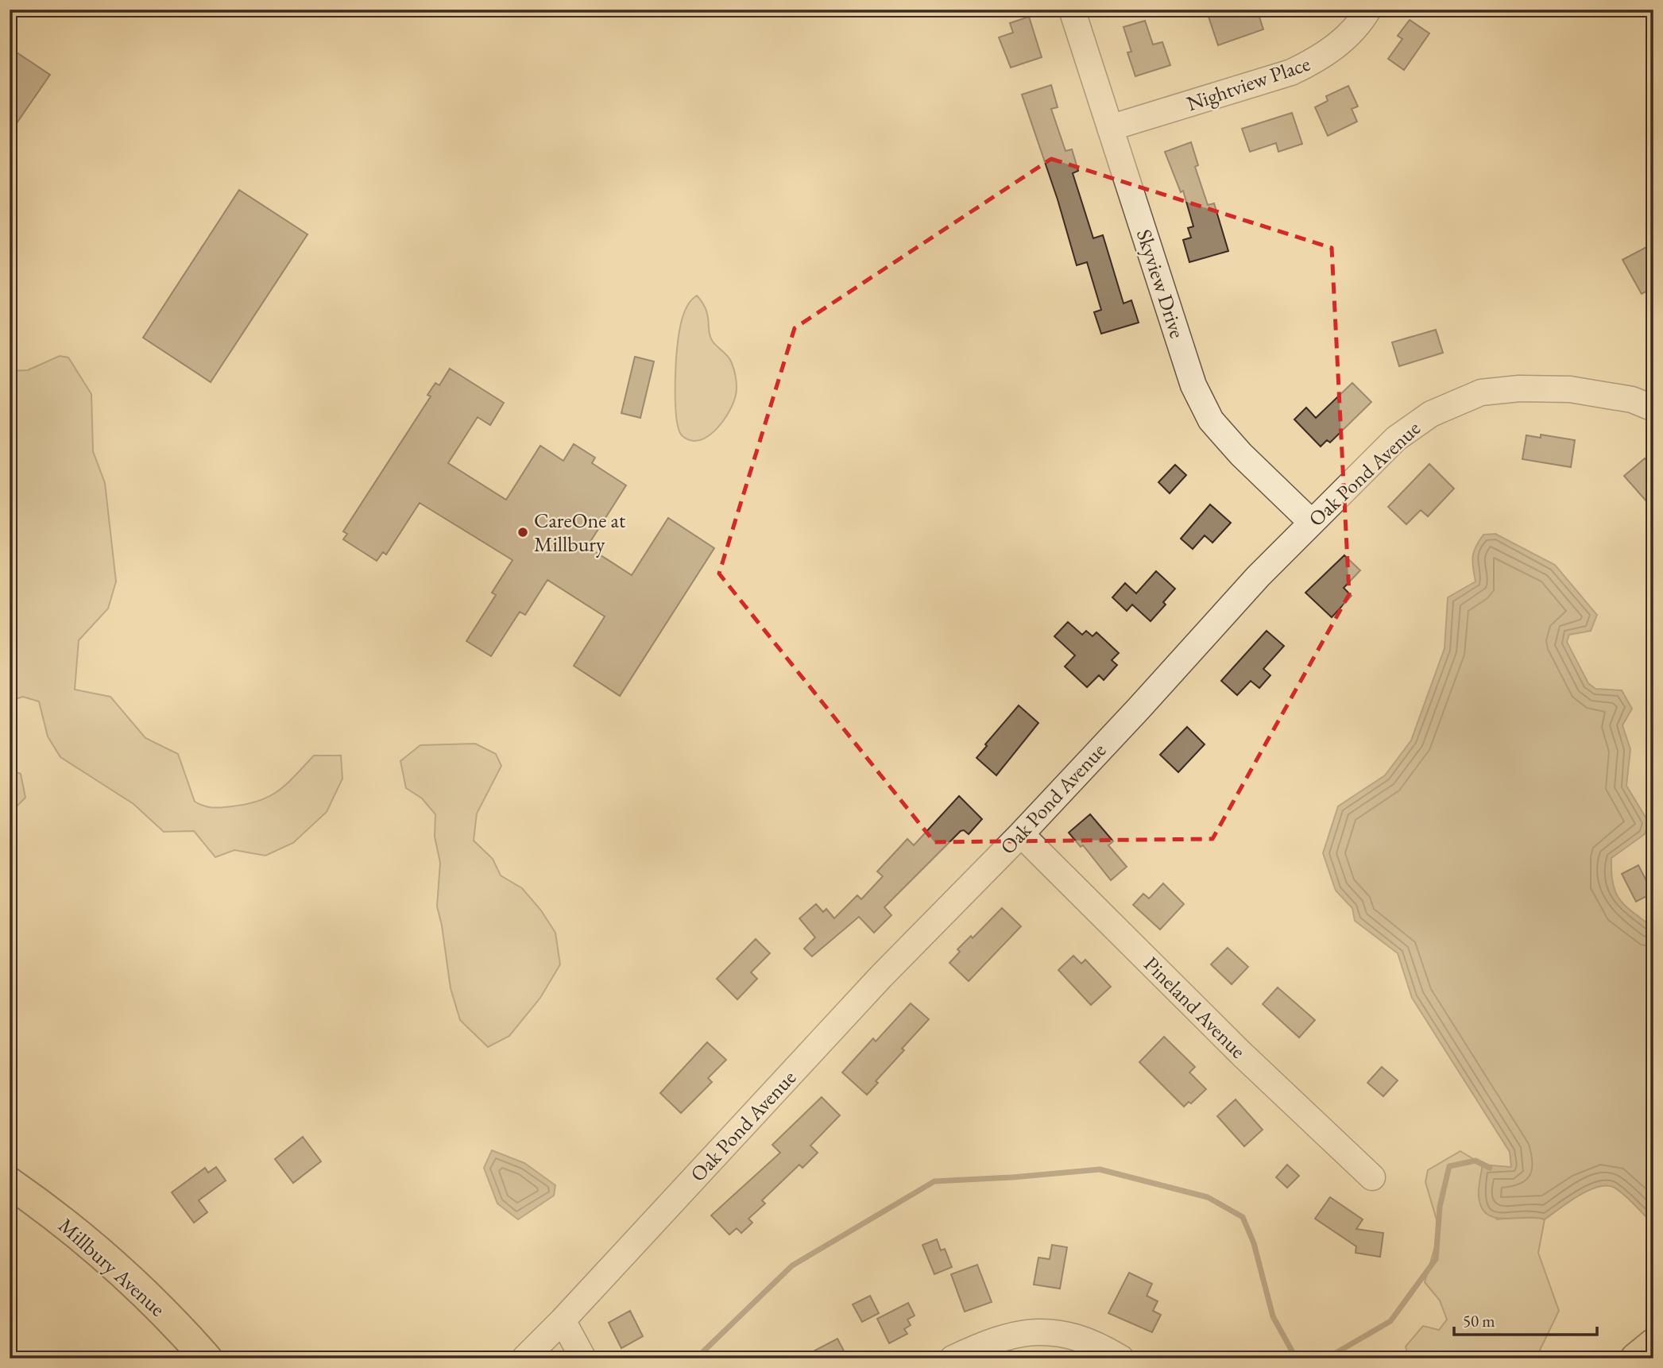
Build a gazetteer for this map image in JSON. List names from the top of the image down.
{
  "streets": {
    "main road": ["Millbury Avenue"],
    "street": [
      "Nightview Place",
      "Skyview Drive",
      "Oak Pond Avenue",
      "Pineland Avenue"
    ]
  },
  "crossings": [
    ["Nightview Place", "Skyview Drive"],
    ["Skyview Drive", "Oak Pond Avenue"],
    ["Oak Pond Avenue", "Pineland Avenue"]
  ],
  "places": ["CareOne at Millbury"],
  "scale_bar": "50 m"
}
